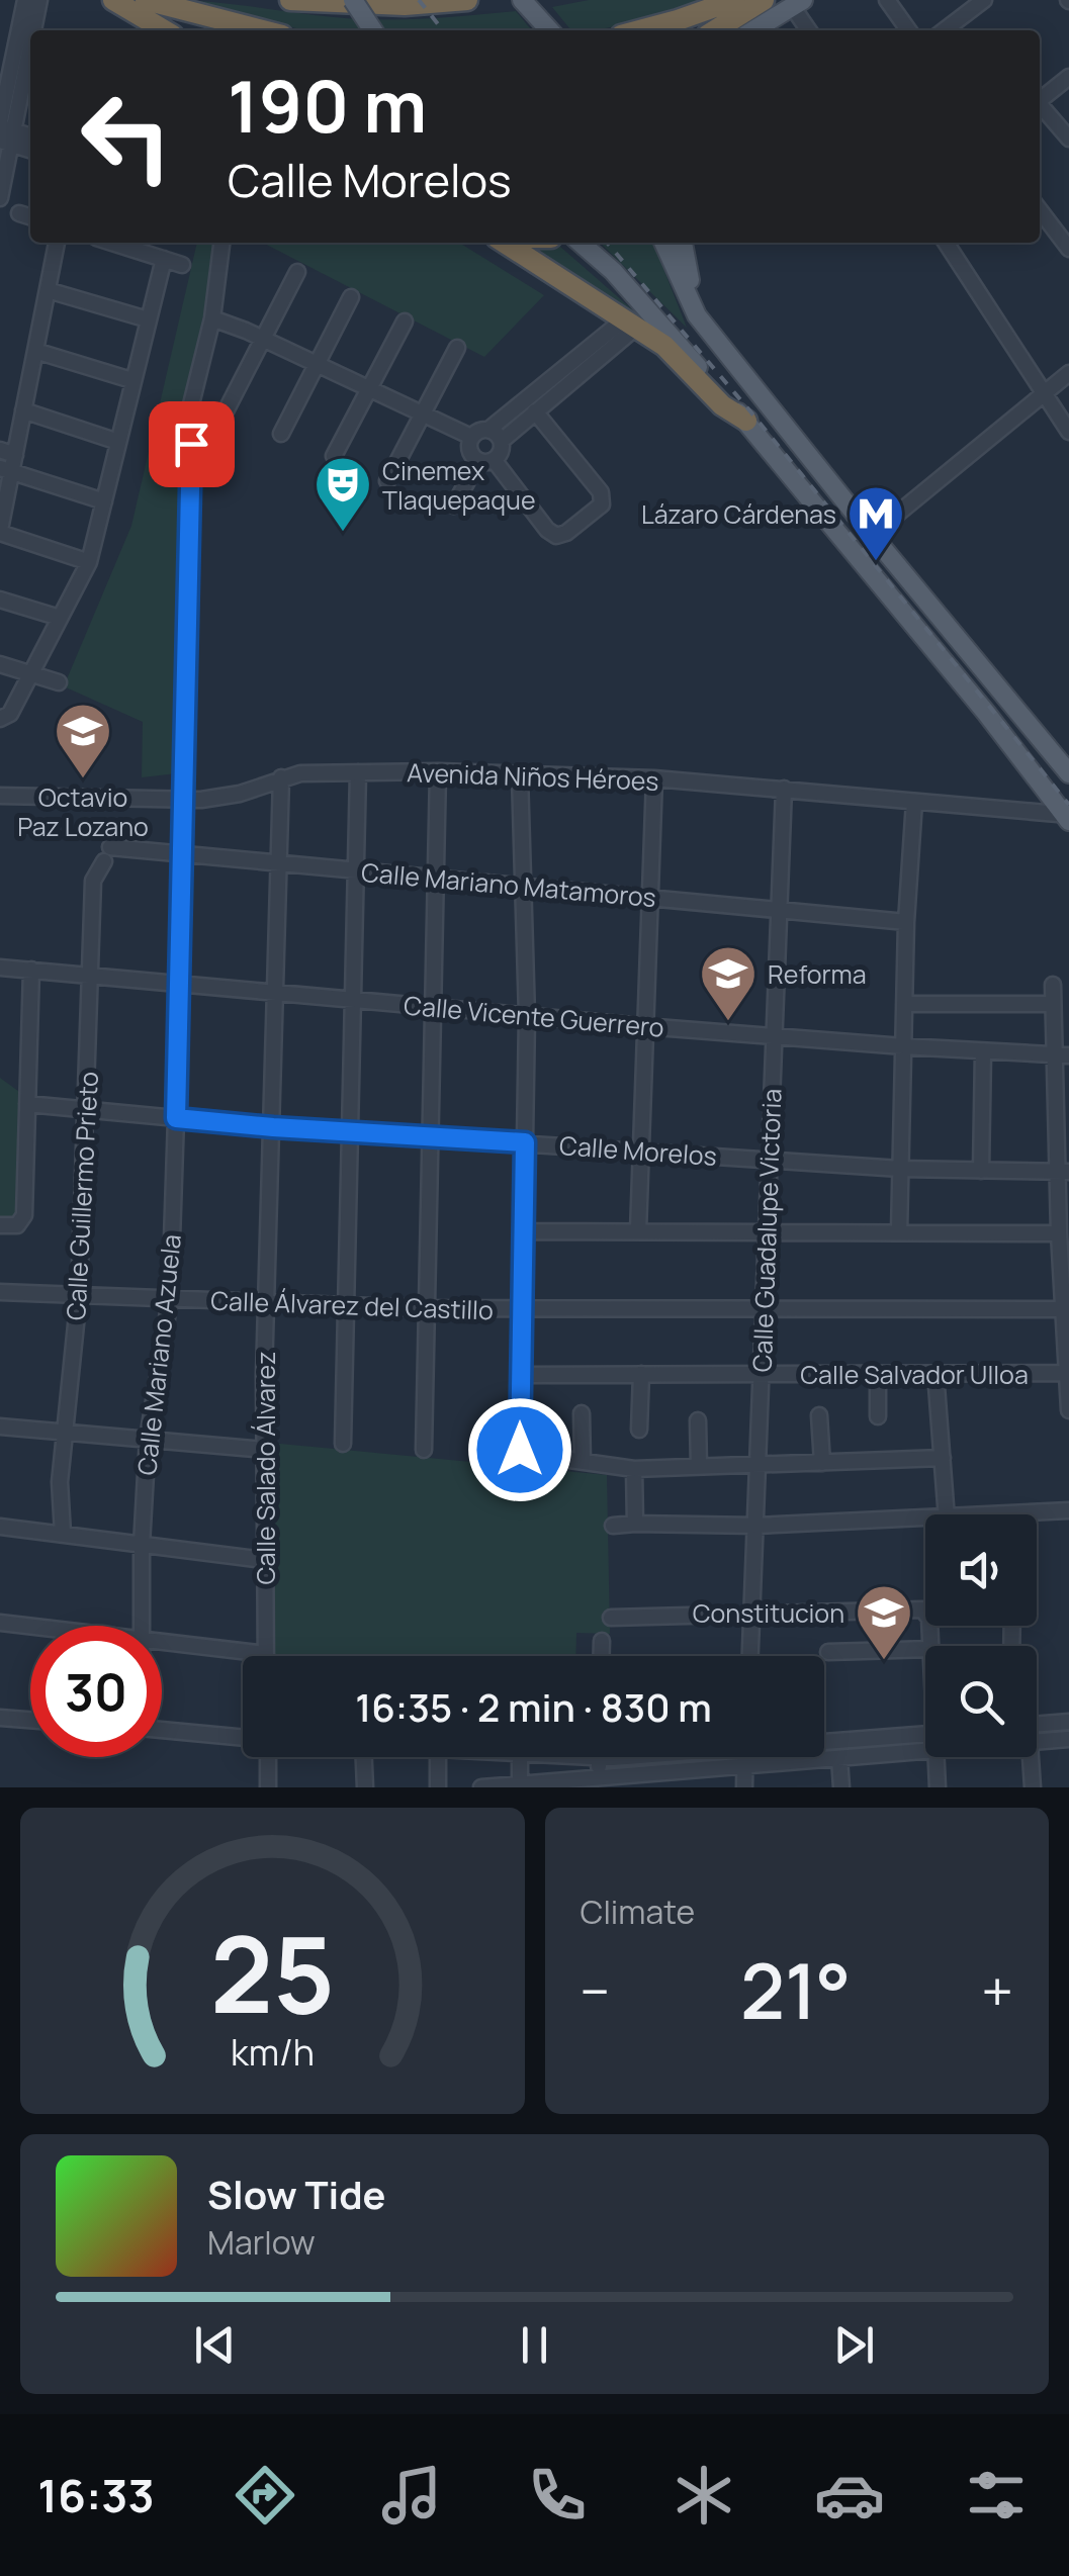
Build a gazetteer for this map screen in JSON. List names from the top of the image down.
{
  "streets": {
    "street": [
      "Avenida Niños Héroes",
      "Calle Mariano Matamoros",
      "Calle Vicente Guerrero",
      "Calle Morelos",
      "Calle Guillermo Prieto",
      "Calle Guadalupe Victoria",
      "Calle Álvarez del Castillo",
      "Calle Mariano Azuela",
      "Calle Salvador Ulloa",
      "Calle Salado Álvarez"
    ]
  },
  "crossings": [
    ["Avenida Niños Héroes", "Calle Guadalupe Victoria"],
    ["Avenida Niños Héroes", "Calle Mariano Azuela"],
    ["Avenida Niños Héroes", "Calle Salado Álvarez"],
    ["Calle Mariano Matamoros", "Calle Guillermo Prieto"],
    ["Calle Mariano Matamoros", "Calle Guadalupe Victoria"],
    ["Calle Mariano Matamoros", "Calle Mariano Azuela"],
    ["Calle Mariano Matamoros", "Calle Salado Álvarez"],
    ["Calle Vicente Guerrero", "Calle Guillermo Prieto"],
    ["Calle Vicente Guerrero", "Calle Guadalupe Victoria"],
    ["Calle Vicente Guerrero", "Calle Mariano Azuela"],
    ["Calle Vicente Guerrero", "Calle Salado Álvarez"],
    ["Calle Morelos", "Calle Guillermo Prieto"],
    ["Calle Morelos", "Calle Guadalupe Victoria"],
    ["Calle Morelos", "Calle Mariano Azuela"],
    ["Calle Morelos", "Calle Salado Álvarez"],
    ["Calle Guillermo Prieto", "Calle Álvarez del Castillo"],
    ["Calle Guadalupe Victoria", "Calle Álvarez del Castillo"],
    ["Calle Guadalupe Victoria", "Calle Salvador Ulloa"],
    ["Calle Álvarez del Castillo", "Calle Mariano Azuela"],
    ["Calle Álvarez del Castillo", "Calle Salado Álvarez"]
  ],
  "places": {
    "theatre": ["Cinemex Tlaquepaque"],
    "metro station": ["Lázaro Cárdenas"],
    "school or university": ["Octavio Paz Lozano", "Reforma", "Constitucion"]
  },
  "page": {
    "turn": ["190 m", "Calle Morelos"],
    "limit": "30",
    "trip": "16:35 · 2 min · 830 m",
    "tile": "Climate",
    "heat": ["−", "21°", "+"],
    "song": ["Slow Tide", "Marlow"],
    "tabs": "16:33",
    "gauge": ["25", "km/h"]
  }
}
